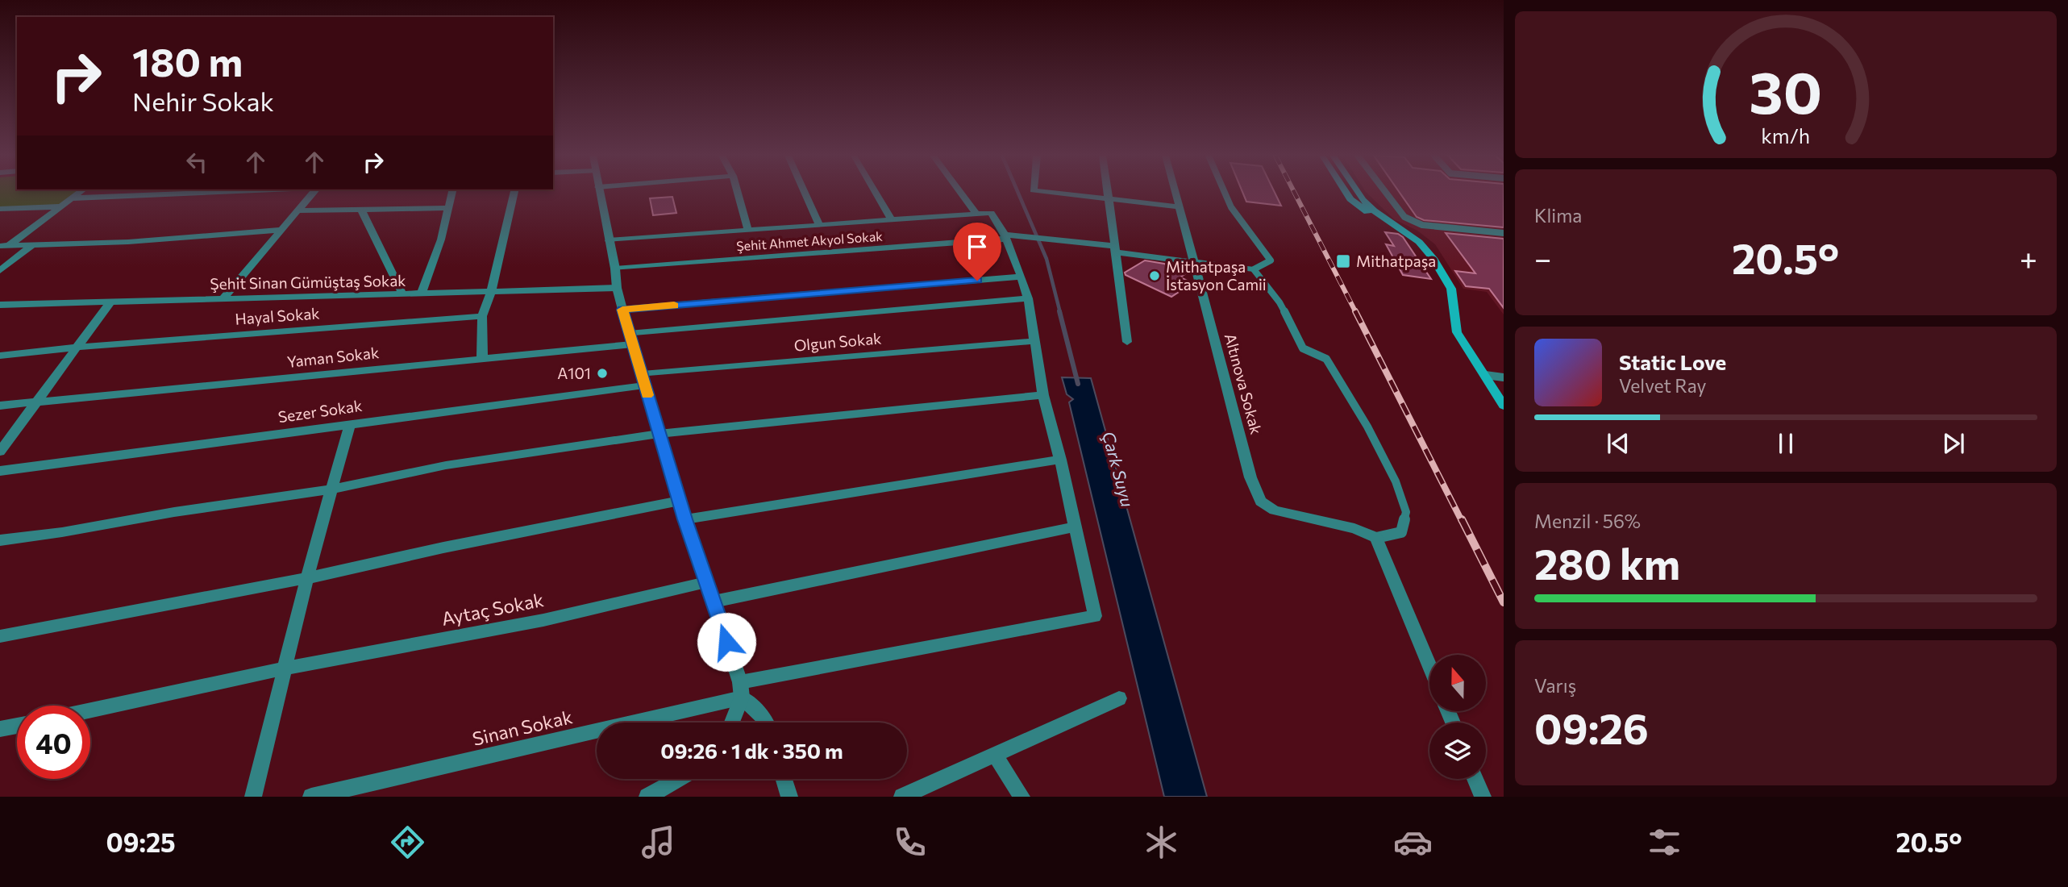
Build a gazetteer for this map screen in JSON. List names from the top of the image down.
{
  "streets": {
    "street": [
      "Şehit Ahmet Akyol Sokak",
      "Şehit Sinan Gümüştaş Sokak",
      "Hayal Sokak",
      "Olgun Sokak",
      "Yaman Sokak",
      "Altınova Sokak",
      "Sezer Sokak",
      "Aytaç Sokak",
      "Sinan Sokak"
    ]
  },
  "crossings": [
    ["Şehit Ahmet Akyol Sokak", "Altınova Sokak"],
    ["Olgun Sokak", "Sezer Sokak"]
  ],
  "water": ["Çark Suyu"],
  "places": {
    "transit": ["Mithatpaşa"],
    "other": ["Mithatpaşa İstasyon Camii", "A101"]
  },
  "north": "top",
  "page": {
    "turn": ["180 m", "Nehir Sokak"],
    "tile": [
      "Klima",
      ["Menzil · 56%", "280 km"],
      ["Varış", "09:26"]
    ],
    "heat": ["−", "20.5°", "+"],
    "song": ["Static Love", "Velvet Ray"],
    "limit": "40",
    "trip": "09:26 · 1 dk · 350 m",
    "tabs": ["09:25", "20.5°"],
    "gauge": ["30", "km/h"]
  }
}
